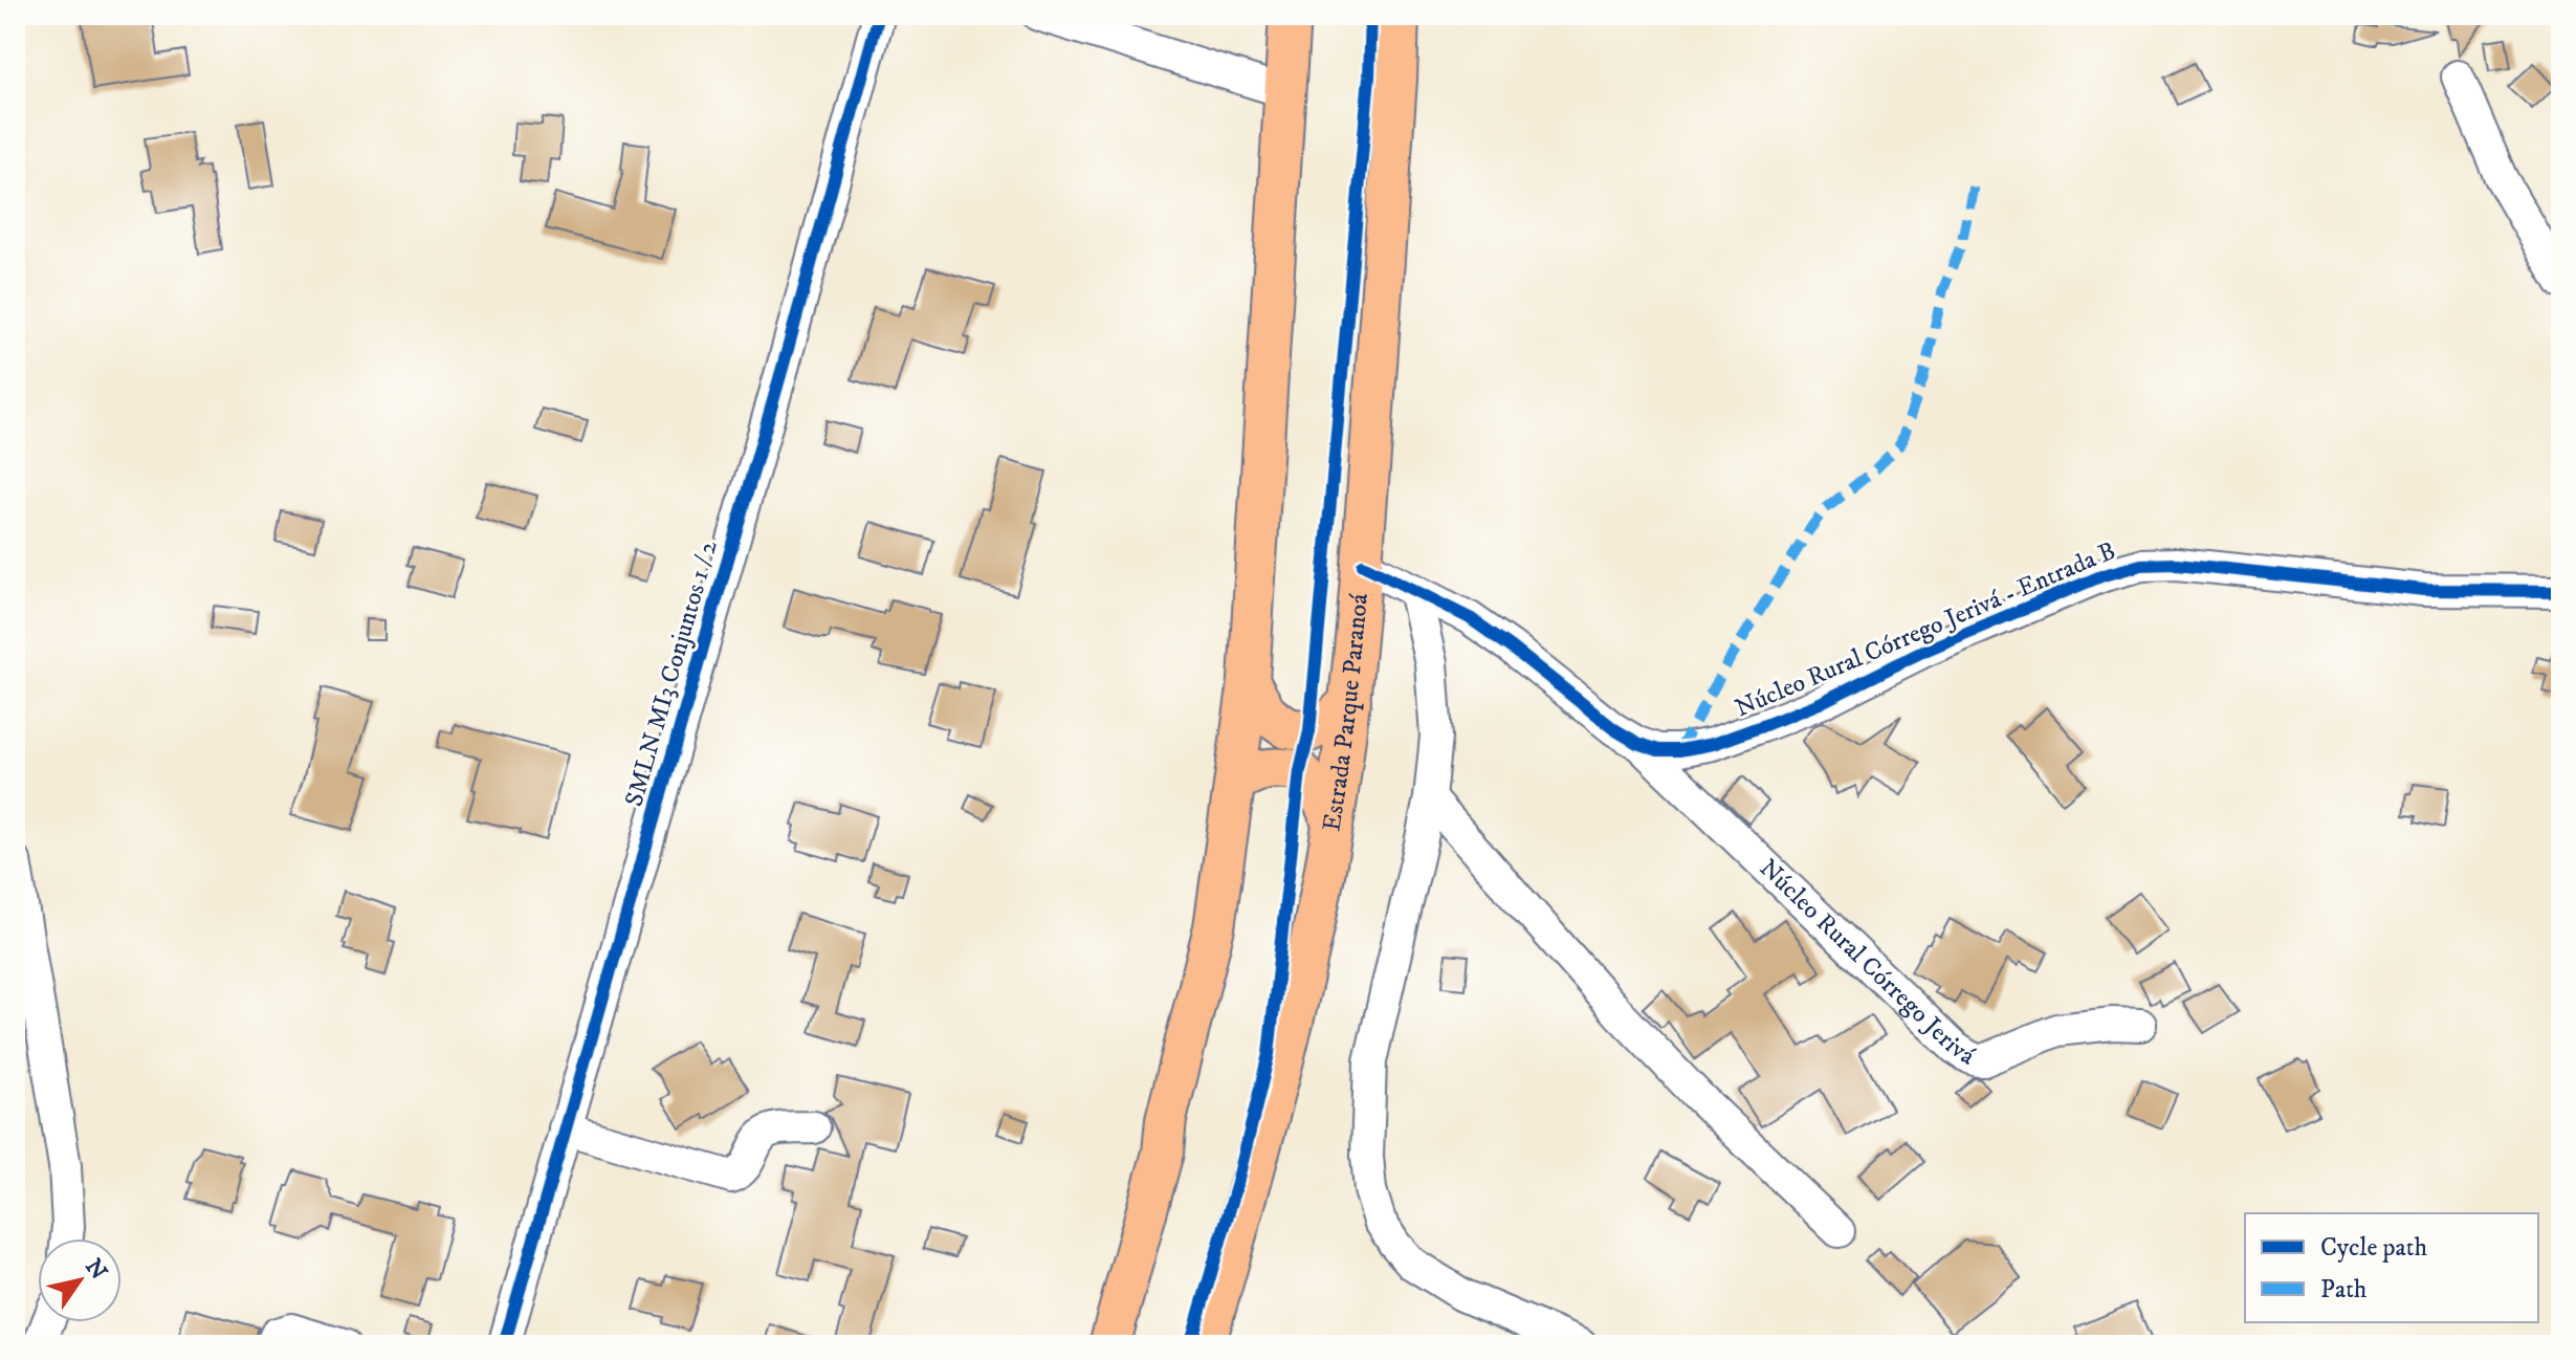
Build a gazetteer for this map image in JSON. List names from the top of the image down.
{
  "streets": {
    "main road": ["Estrada Parque Paranoá"],
    "street": ["Núcleo Rural Córrego Jerivá - Entrada B", "SMLN MI3 Conjuntos 1 / 2", "Núcleo Rural Córrego Jerivá"]
  },
  "crossings": [
    ["Núcleo Rural Córrego Jerivá - Entrada B", "Estrada Parque Paranoá"],
    ["Núcleo Rural Córrego Jerivá - Entrada B", "Núcleo Rural Córrego Jerivá"]
  ],
  "legend": ["Cycle path", "Path"],
  "north": "top right"
}
